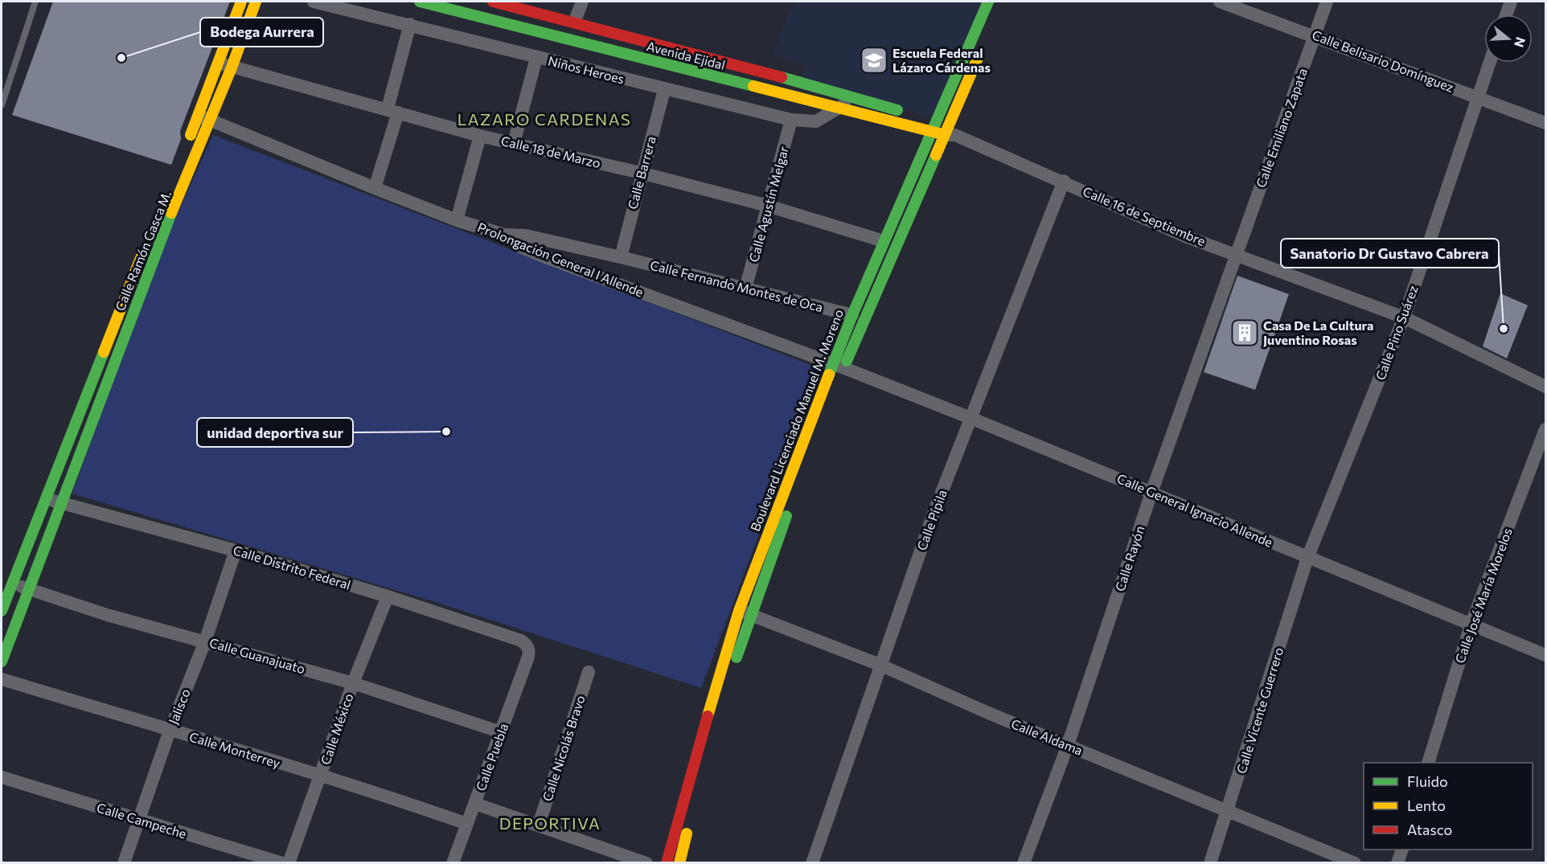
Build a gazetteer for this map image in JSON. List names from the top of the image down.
{
  "streets": {
    "main road": ["Avenida Ejidal", "Calle Ramón Gasca M.", "Boulevard Licenciado Manuel M. Moreno"],
    "street": [
      "Calle Belisario Domínguez",
      "Niños Heroes",
      "Calle Emiliano Zapata",
      "Calle 18 de Marzo",
      "Calle Barrera",
      "Calle Agustín Melgar",
      "Calle 16 de Septiembre",
      "Prolongación General I Allende",
      "Calle Fernando Montes de Oca",
      "Calle Pino Suárez",
      "Calle General Ignacio Allende",
      "Calle Pípila",
      "Calle Rayón",
      "Calle Distrito Federal",
      "Calle José María Morelos",
      "Calle Guanajuato",
      "Jalisco",
      "Calle Vicente Guerrero",
      "Calle México",
      "Calle Aldama",
      "Calle Nicolás Bravo",
      "Calle Monterrey",
      "Calle Puebla",
      "Calle Campeche"
    ]
  },
  "crossings": [
    ["Avenida Ejidal", "Niños Heroes"],
    ["Avenida Ejidal", "Calle 16 de Septiembre"],
    ["Avenida Ejidal", "Boulevard Licenciado Manuel M. Moreno"],
    ["Calle Belisario Domínguez", "Calle Emiliano Zapata"],
    ["Calle Belisario Domínguez", "Calle Pino Suárez"],
    ["Niños Heroes", "Calle Barrera"],
    ["Niños Heroes", "Calle Agustín Melgar"],
    ["Calle Emiliano Zapata", "Calle 16 de Septiembre"],
    ["Calle Emiliano Zapata", "Calle Rayón"],
    ["Calle 18 de Marzo", "Calle Barrera"],
    ["Calle 18 de Marzo", "Calle Agustín Melgar"],
    ["Calle 18 de Marzo", "Calle Ramón Gasca M."],
    ["Calle 18 de Marzo", "Boulevard Licenciado Manuel M. Moreno"],
    ["Calle Barrera", "Calle Fernando Montes de Oca"],
    ["Calle Agustín Melgar", "Calle Fernando Montes de Oca"],
    ["Calle 16 de Septiembre", "Calle Pino Suárez"],
    ["Calle 16 de Septiembre", "Boulevard Licenciado Manuel M. Moreno"],
    ["Calle 16 de Septiembre", "Calle Pípila"],
    ["Calle 16 de Septiembre", "Calle Rayón"],
    ["Calle Ramón Gasca M.", "Prolongación General I Allende"],
    ["Calle Ramón Gasca M.", "Calle Distrito Federal"],
    ["Calle Ramón Gasca M.", "Calle Guanajuato"],
    ["Prolongación General I Allende", "Calle Fernando Montes de Oca"],
    ["Prolongación General I Allende", "Boulevard Licenciado Manuel M. Moreno"],
    ["Prolongación General I Allende", "Calle General Ignacio Allende"],
    ["Calle Fernando Montes de Oca", "Boulevard Licenciado Manuel M. Moreno"],
    ["Calle Pino Suárez", "Calle General Ignacio Allende"],
    ["Calle Pino Suárez", "Calle Vicente Guerrero"],
    ["Boulevard Licenciado Manuel M. Moreno", "Calle General Ignacio Allende"],
    ["Boulevard Licenciado Manuel M. Moreno", "Calle Aldama"],
    ["Calle General Ignacio Allende", "Calle Pípila"],
    ["Calle General Ignacio Allende", "Calle Rayón"],
    ["Calle General Ignacio Allende", "Calle José María Morelos"],
    ["Calle General Ignacio Allende", "Calle Vicente Guerrero"],
    ["Calle Pípila", "Calle Aldama"],
    ["Calle Rayón", "Calle Aldama"],
    ["Calle Distrito Federal", "Jalisco"],
    ["Calle Distrito Federal", "Calle México"],
    ["Calle Distrito Federal", "Calle Puebla"],
    ["Calle Guanajuato", "Jalisco"],
    ["Calle Guanajuato", "Calle México"],
    ["Calle Guanajuato", "Calle Puebla"],
    ["Jalisco", "Calle Monterrey"],
    ["Jalisco", "Calle Campeche"],
    ["Calle Vicente Guerrero", "Calle Aldama"],
    ["Calle México", "Calle Monterrey"],
    ["Calle Monterrey", "Calle Puebla"]
  ],
  "districts": ["LAZARO CARDENAS", "DEPORTIVA"],
  "places": {
    "other": ["Bodega Aurrera", "Sanatorio Dr Gustavo Cabrera", "unidad deportiva sur"],
    "school or university": ["Escuela Federal Lázaro Cárdenas"],
    "building": ["Casa De La Cultura Juventino Rosas"]
  },
  "legend": ["Fluido", "Lento", "Atasco"],
  "north": "right"
}
